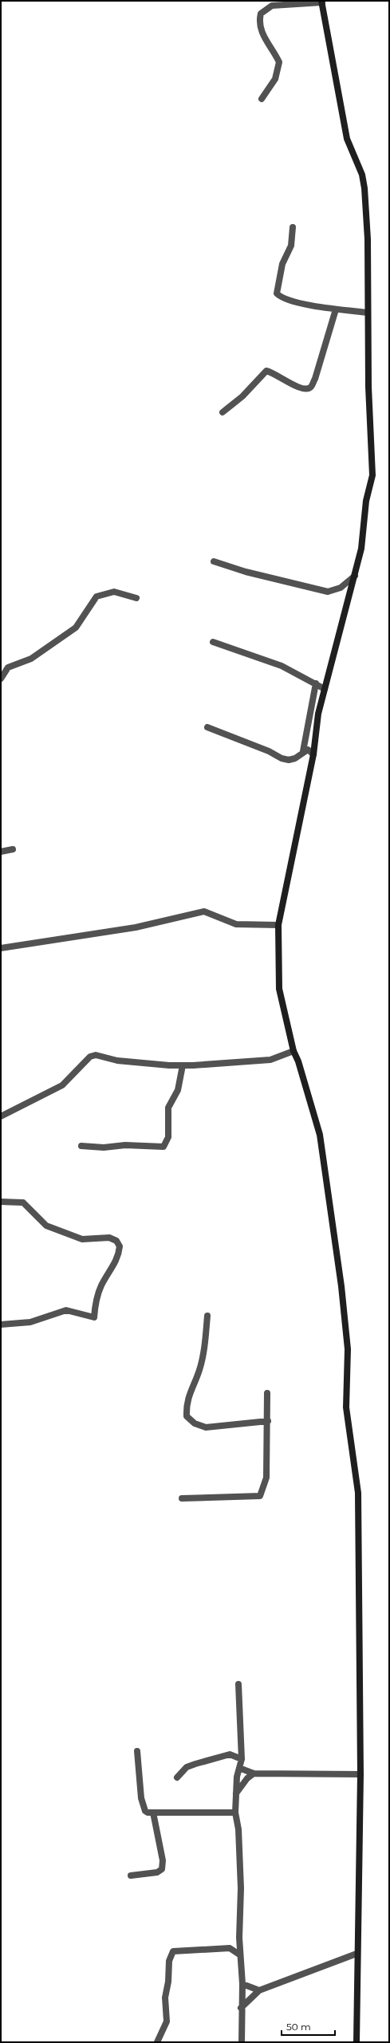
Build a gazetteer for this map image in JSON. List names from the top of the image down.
{
  "scale_bar": "50 m"
}
